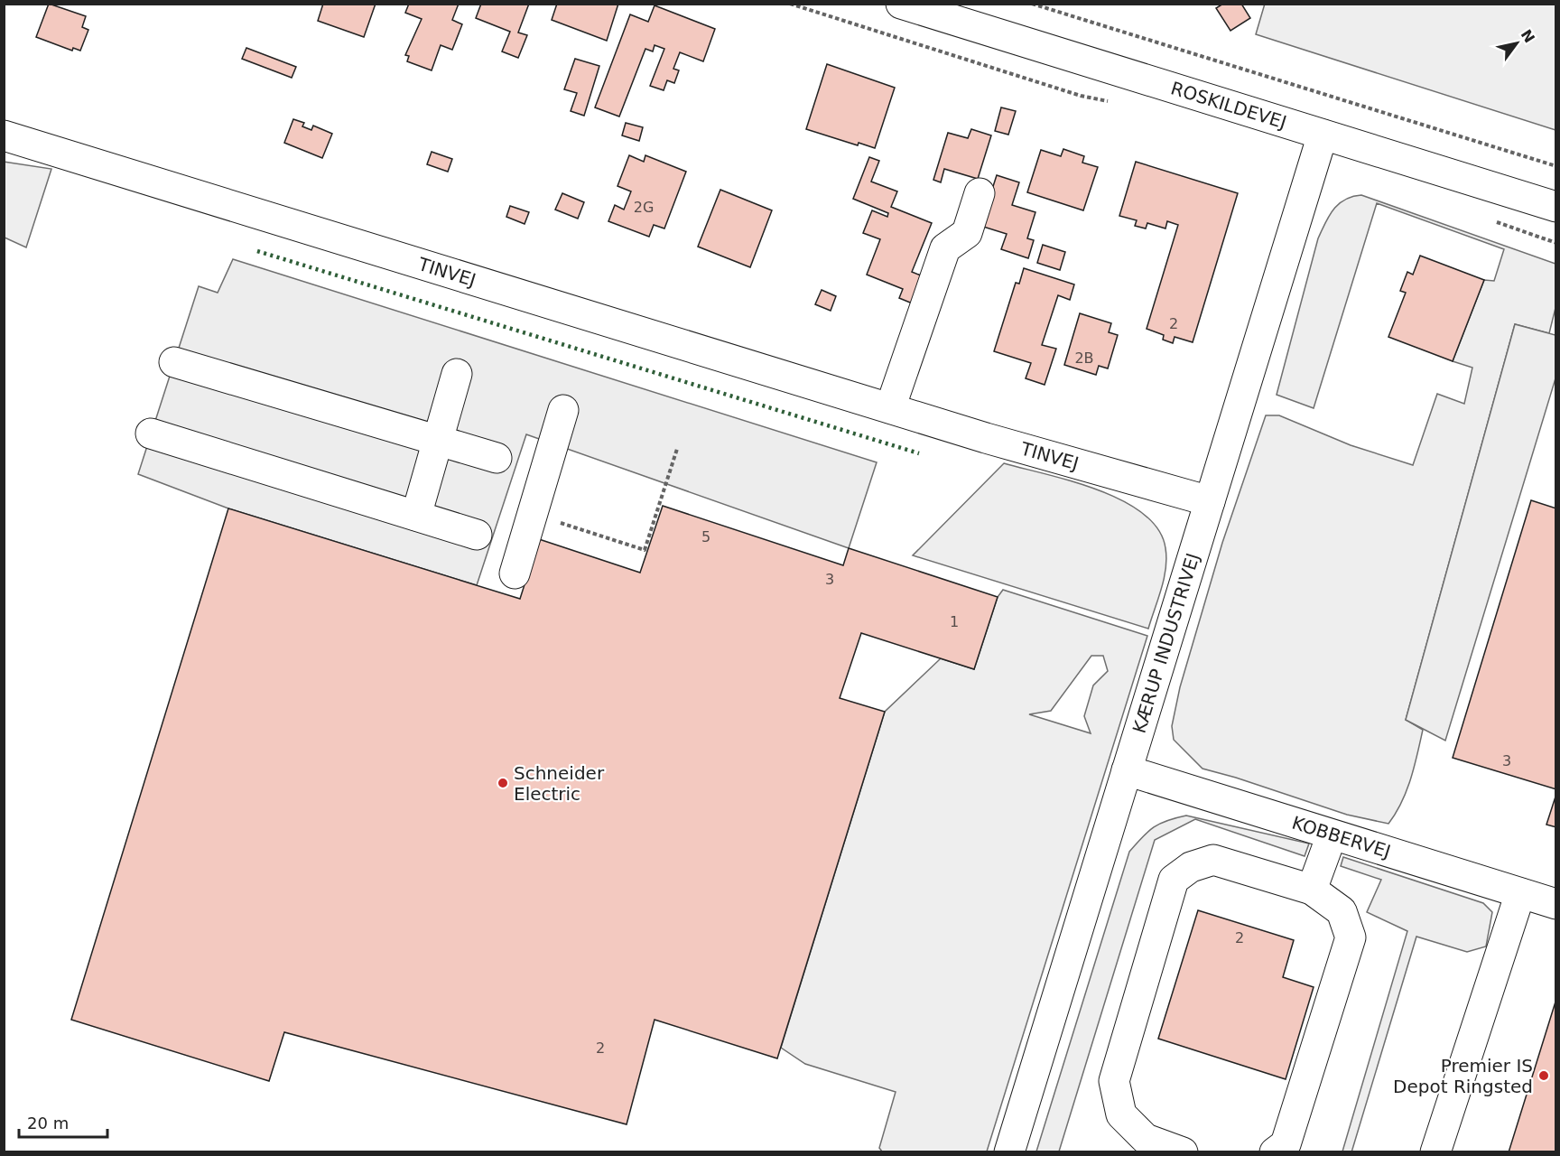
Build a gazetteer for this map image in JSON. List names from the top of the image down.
{
  "streets": {
    "street": [
      "ROSKILDEVEJ",
      "TINVEJ",
      "KÆRUP INDUSTRIVEJ",
      "KOBBERVEJ"
    ]
  },
  "crossings": [
    ["ROSKILDEVEJ", "KÆRUP INDUSTRIVEJ"],
    ["TINVEJ", "KÆRUP INDUSTRIVEJ"],
    ["KÆRUP INDUSTRIVEJ", "KOBBERVEJ"]
  ],
  "places": ["Schneider Electric", "Premier IS Depot Ringsted"],
  "house_numbers": [
    "2G",
    "2",
    "2B",
    "5",
    "3",
    "1",
    "3",
    "2",
    "2"
  ],
  "scale_bar": "20 m",
  "north": "top right"
}
